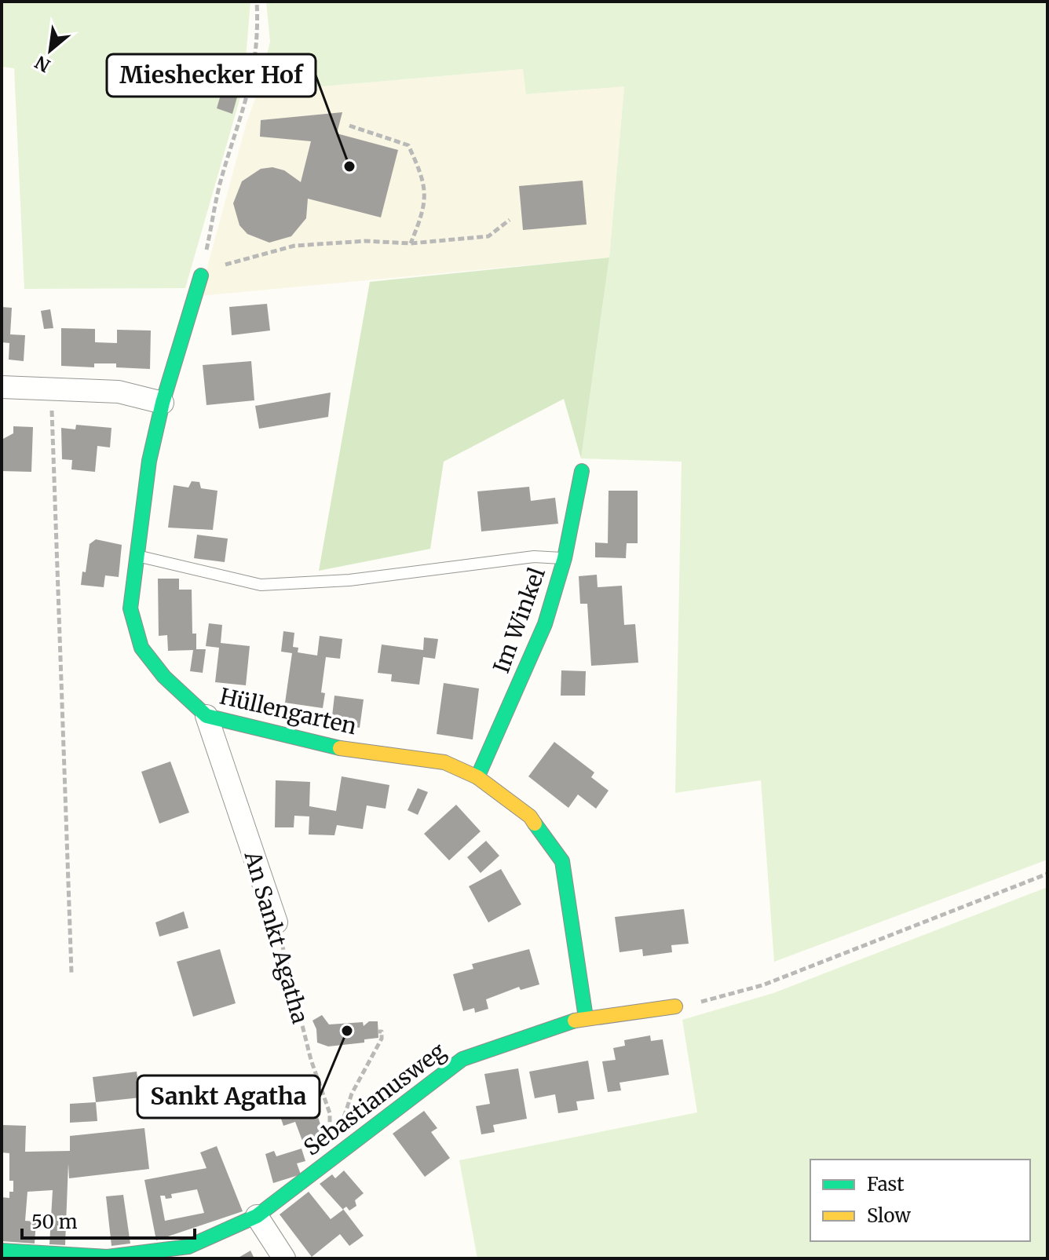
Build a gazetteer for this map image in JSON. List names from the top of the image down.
{
  "streets": {
    "street": [
      "Im Winkel",
      "Hüllengarten",
      "An Sankt Agatha",
      "Sebastianusweg"
    ]
  },
  "crossings": [
    ["Im Winkel", "Hüllengarten"],
    ["Hüllengarten", "An Sankt Agatha"],
    ["Hüllengarten", "Sebastianusweg"],
    ["An Sankt Agatha", "Sebastianusweg"]
  ],
  "places": ["Mieshecker Hof", "Sankt Agatha"],
  "legend": ["Fast", "Slow"],
  "scale_bar": "50 m",
  "north": "bottom left"
}
